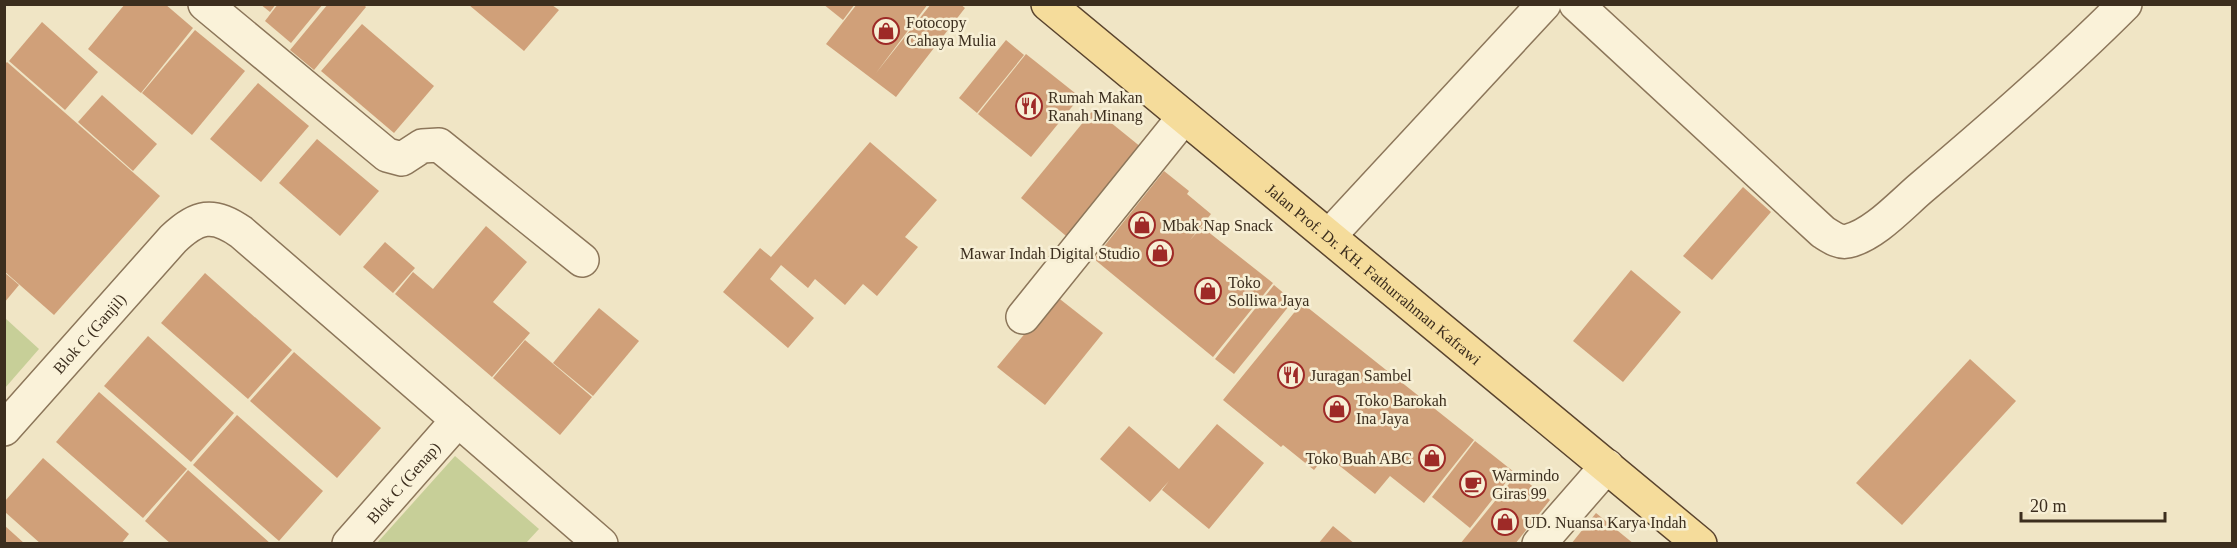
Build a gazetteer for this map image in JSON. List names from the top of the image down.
{
  "streets": {
    "main road": ["Jalan Prof. Dr. KH. Fathurrahman Kafrawi"],
    "street": ["Blok C (Ganjil)", "Blok C (Genap)"]
  },
  "crossings": [
    ["Blok C (Ganjil)", "Blok C (Genap)"]
  ],
  "places": {
    "shop": [
      "Fotocopy Cahaya Mulia",
      "Mbak Nap Snack",
      "Mawar Indah Digital Studio",
      "Toko Solliwa Jaya",
      "Toko Barokah Ina Jaya",
      "Toko Buah ABC",
      "UD. Nuansa Karya Indah"
    ],
    "restaurant": ["Rumah Makan Ranah Minang", "Juragan Sambel"],
    "cafe": ["Warmindo Giras 99"]
  },
  "scale_bar": "20 m"
}
